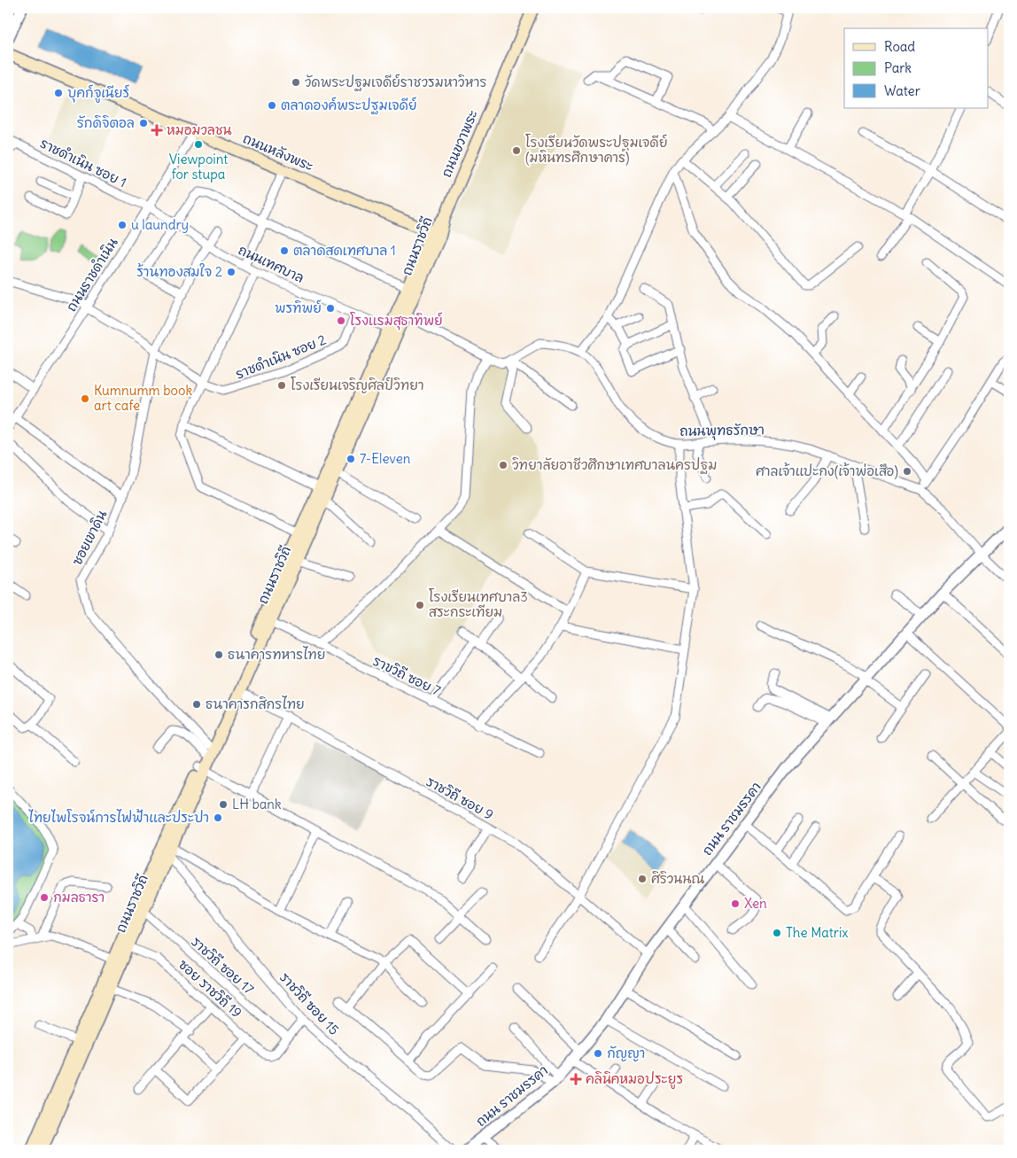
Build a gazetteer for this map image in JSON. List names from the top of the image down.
{
  "streets": {
    "main road": ["ถนนขวาพระ", "ถนนหลังพระ", "ถนนราชวิถี"],
    "street": [
      "ราชดำเนิน ซอย 1",
      "ถนนเทศบาล",
      "ถนนราชดำเนิน",
      "ราชดำเนิน ซอย 2",
      "ถนนพุทธรักษา",
      "ซอยเขาดิน",
      "ราขวิถี ซอย 7",
      "ราชวิถี ซอย 9",
      "ถนน ราชมรรคา",
      "ราชวิถี ซอย 17",
      "ซอย ราชวิถี 19",
      "ราชวิถี ซอย 15"
    ]
  },
  "crossings": [
    ["ถนนขวาพระ", "ถนนราชวิถี"],
    ["ถนนหลังพระ", "ถนนราชวิถี"],
    ["ถนนหลังพระ", "ถนนราชดำเนิน"],
    ["ราชดำเนิน ซอย 1", "ถนนเทศบาล"],
    ["ราชดำเนิน ซอย 1", "ถนนราชดำเนิน"],
    ["ถนนราชวิถี", "ถนนเทศบาล"],
    ["ถนนราชวิถี", "ซอยเขาดิน"],
    ["ถนนราชวิถี", "ราขวิถี ซอย 7"],
    ["ถนนราชวิถี", "ราชวิถี ซอย 9"],
    ["ถนนราชวิถี", "ราชวิถี ซอย 17"],
    ["ถนนราชวิถี", "ซอย ราชวิถี 19"],
    ["ถนนราชวิถี", "ราชวิถี ซอย 15"],
    ["ถนนเทศบาล", "ถนนราชดำเนิน"],
    ["ถนนเทศบาล", "ราชดำเนิน ซอย 2"],
    ["ถนนเทศบาล", "ซอยเขาดิน"],
    ["ถนนราชดำเนิน", "ราชดำเนิน ซอย 2"],
    ["ราชดำเนิน ซอย 2", "ซอยเขาดิน"],
    ["ถนนพุทธรักษา", "ถนน ราชมรรคา"],
    ["ราชวิถี ซอย 9", "ถนน ราชมรรคา"],
    ["ราชวิถี ซอย 17", "ซอย ราชวิถี 19"]
  ],
  "places": {
    "other": [
      "วัดพระปฐมเจดีย์ราชวรมหาวิหาร",
      "บุคก์จูเนียร์",
      "ตลาดองค์พระปฐมเจดีย์",
      "รักดิจิตอล",
      "Viewpoint for stupa",
      "โรงเรียนวัดพระปฐมเจดีย์ (มหินทรศึกษาคาร)",
      "u laundry",
      "ตลาดสดเทศบาล 1",
      "ร้านทองสมใจ 2",
      "พรทิพย์",
      "โรงแรมสุธาทิพย์",
      "โรงเรียนเจริญศิลป์วิทยา",
      "Kumnumm book art cafe",
      "7-Eleven",
      "วิทยาลัยอาชีวศึกษาเทศบาลนครปฐม",
      "ศาลเจ้าแปะกง(เจ้าพ่อเสือ)",
      "โรงเรียนเทศบาล3 สระกระเทียม",
      "ธนาคารทหารไทย",
      "ธนาคารกสิกรไทย",
      "LH bank",
      "ไทยไพโรจน์การไฟฟ้าและประปา",
      "ศิริวนนณ",
      "กมลธารา",
      "Xen",
      "The Matrix",
      "กัญญา"
    ],
    "health": ["หมอมวลชน", "คลินิคหมอประยูร"]
  },
  "legend": ["Road", "Park", "Water"]
}
